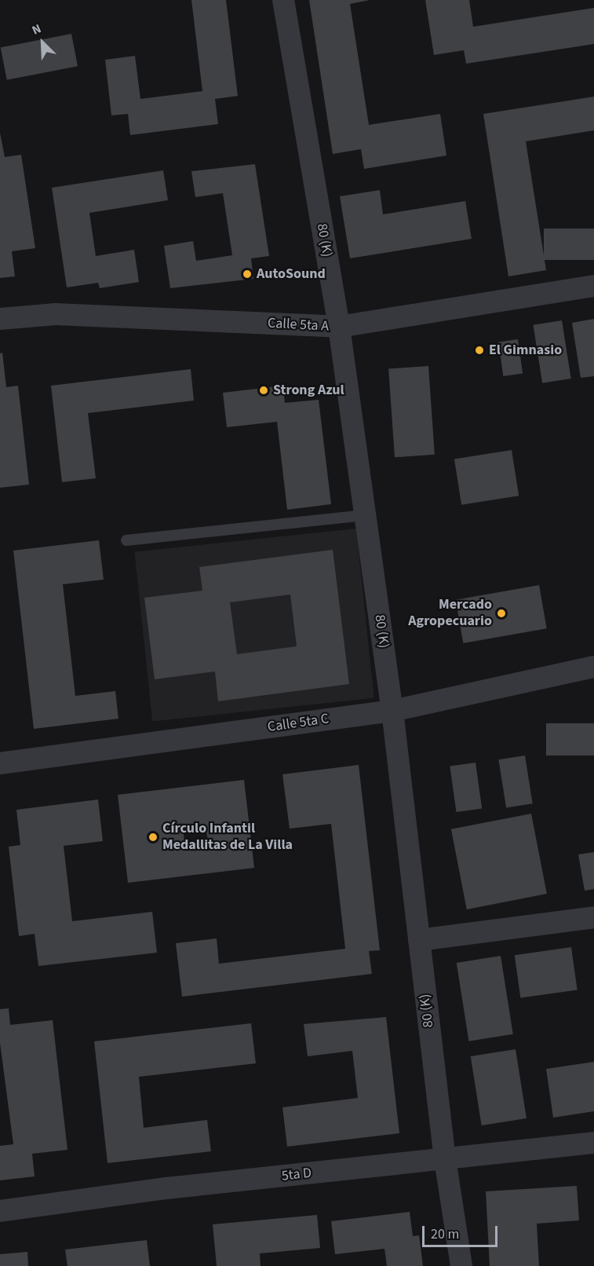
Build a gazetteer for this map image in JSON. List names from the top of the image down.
{
  "streets": {
    "street": [
      "80 (K)",
      "Calle 5ta A",
      "Calle 5ta C",
      "5ta D"
    ]
  },
  "crossings": [
    ["80 (K)", "Calle 5ta A"],
    ["80 (K)", "Calle 5ta C"],
    ["80 (K)", "5ta D"]
  ],
  "places": [
    "AutoSound",
    "El Gimnasio",
    "Strong Azul",
    "Mercado Agropecuario",
    "Círculo Infantil Medallitas de La Villa"
  ],
  "scale_bar": "20 m",
  "north": "top left"
}
